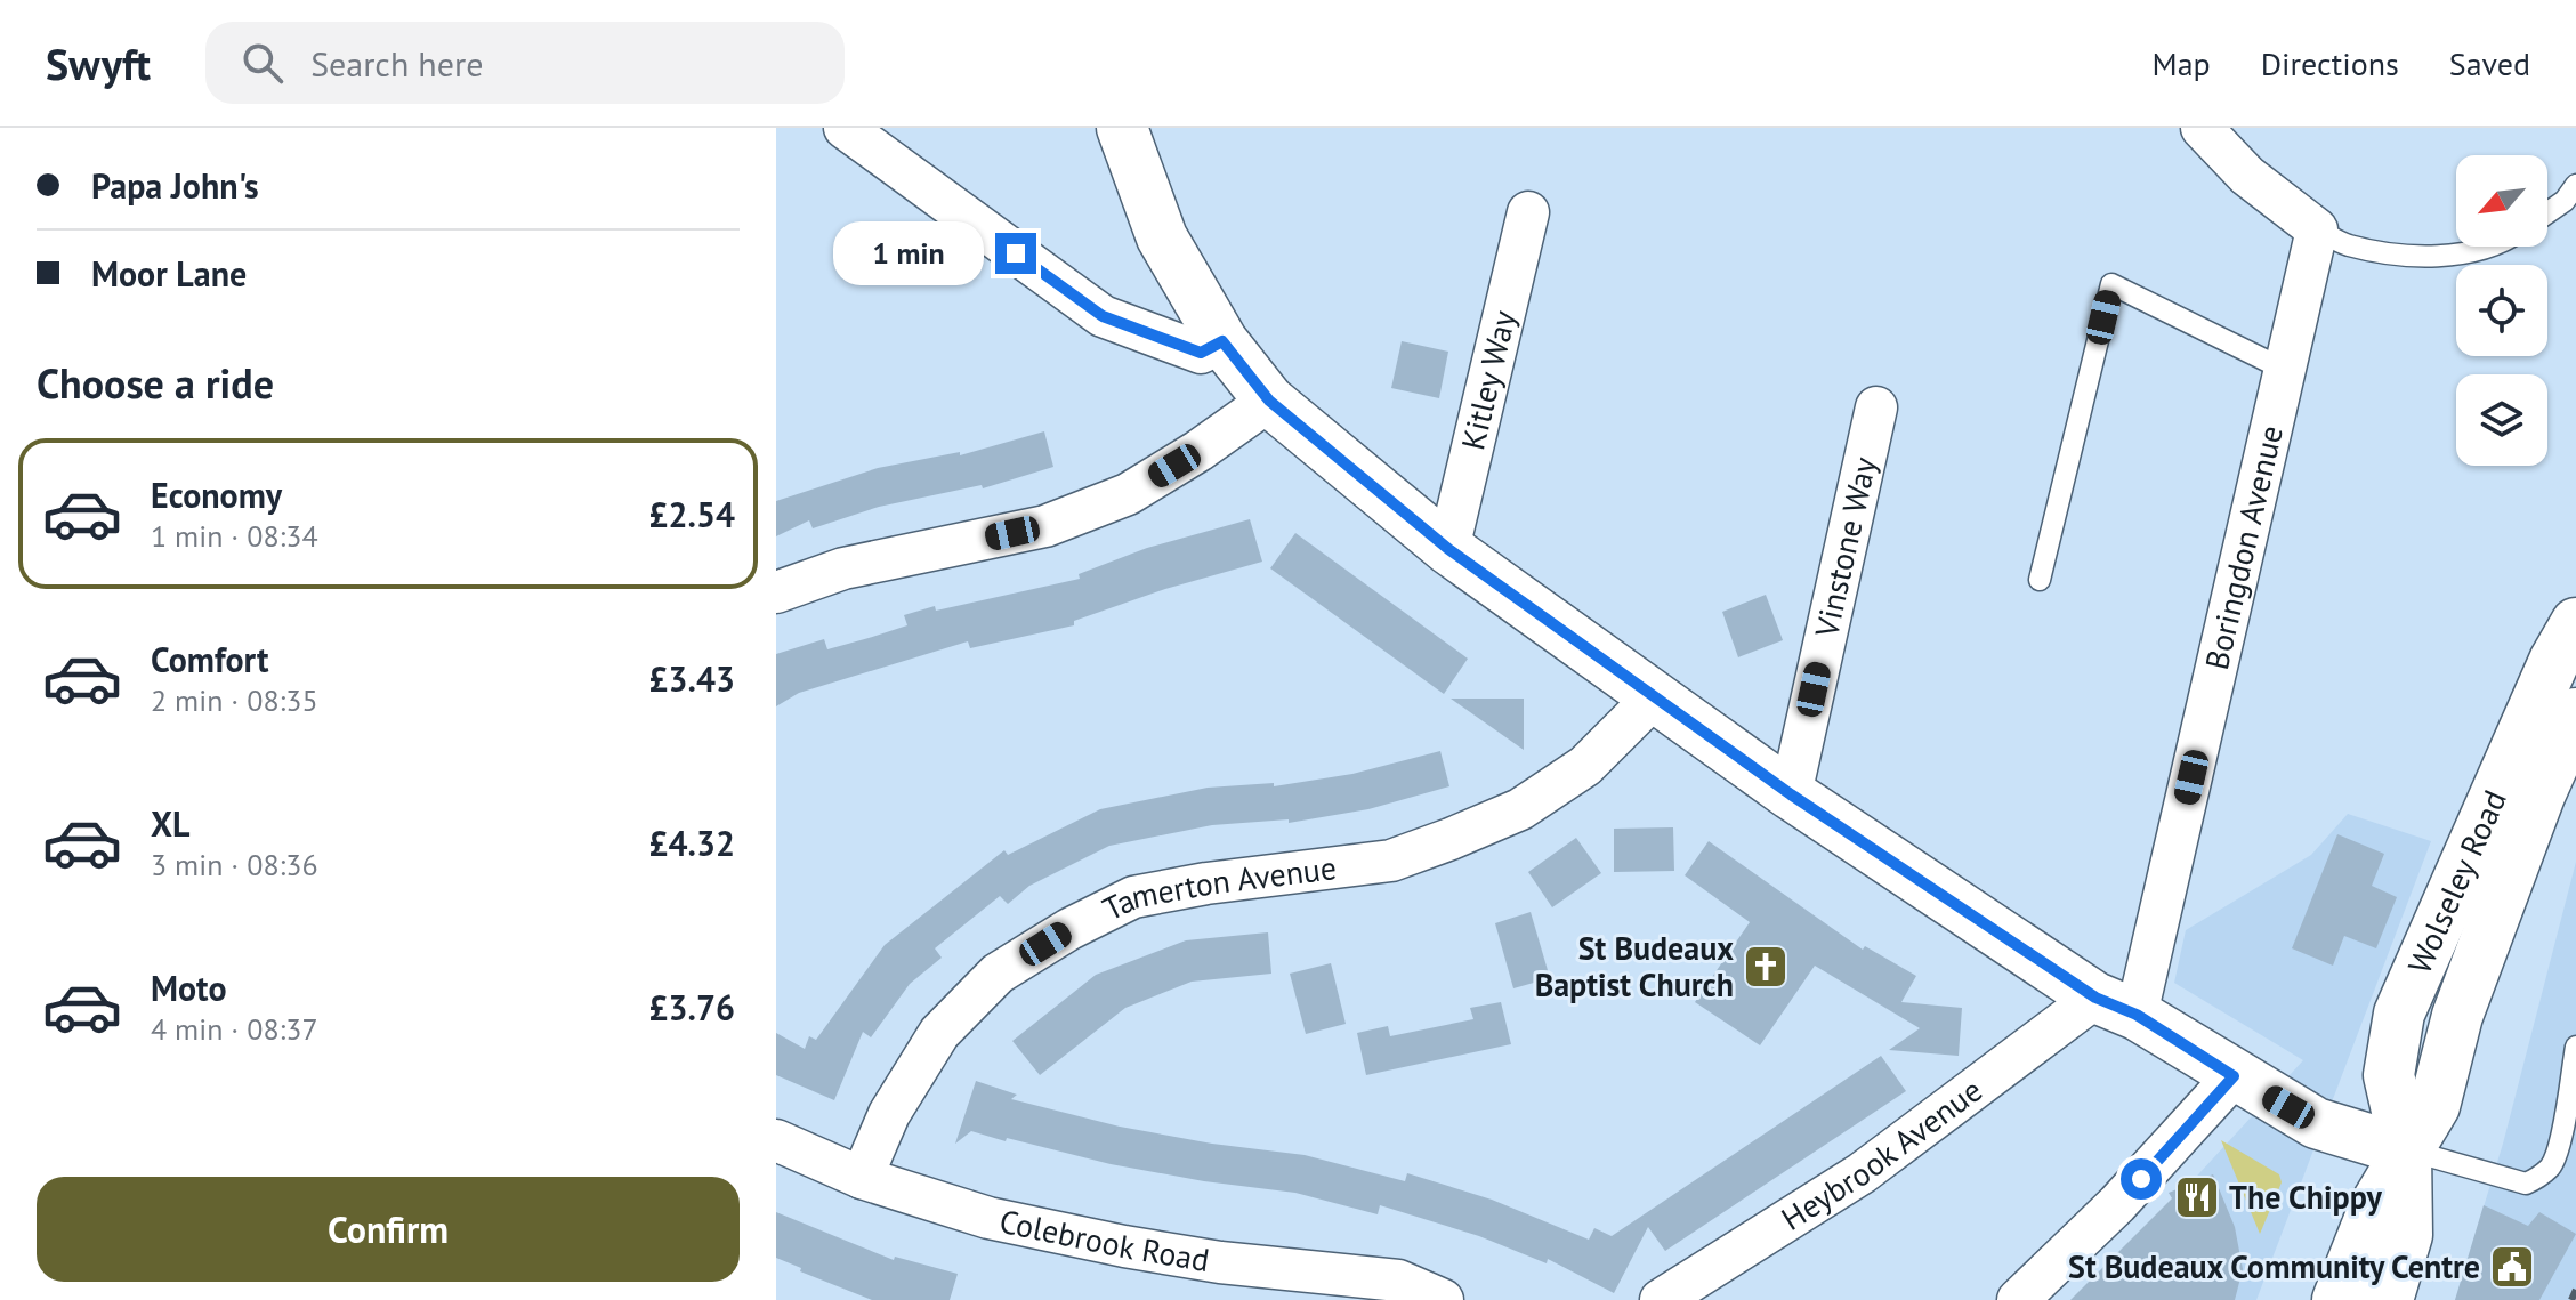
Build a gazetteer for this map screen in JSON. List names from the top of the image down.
{
  "streets": {
    "street": [
      "Kitley Way",
      "Boringdon Avenue",
      "Vinstone Way",
      "Wolseley Road",
      "Tamerton Avenue",
      "Heybrook Avenue",
      "Colebrook Road"
    ]
  },
  "crossings": [
    ["Boringdon Avenue", "Heybrook Avenue"],
    ["Tamerton Avenue", "Colebrook Road"]
  ],
  "places": {
    "church": ["St Budeaux Baptist Church"],
    "restaurant": ["The Chippy"],
    "public building": ["St Budeaux Community Centre"]
  },
  "north": "bottom left",
  "page": {
    "header": "Swyft",
    "search": "Search here",
    "nav": ["Map", "Directions", "Saved"],
    "banner": ["Papa John's", "Moor Lane"],
    "bubble": "1 min",
    "heading": "Choose a ride",
    "list": [
      {
        "name": "Economy",
        "note": "1 min · 08:34",
        "value": "£2.54"
      },
      {
        "name": "Comfort",
        "note": "2 min · 08:35",
        "value": "£3.43"
      },
      {
        "name": "XL",
        "note": "3 min · 08:36",
        "value": "£4.32"
      },
      {
        "name": "Moto",
        "note": "4 min · 08:37",
        "value": "£3.76"
      }
    ],
    "buttons": "Confirm"
  }
}
